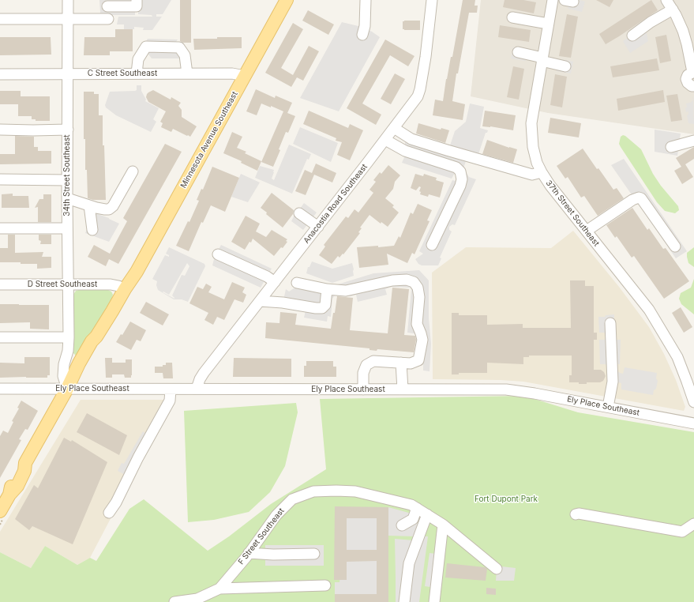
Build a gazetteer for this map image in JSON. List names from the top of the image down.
{
  "streets": {
    "main road": ["Minnesota Avenue Southeast"],
    "street": [
      "C Street Southeast",
      "34th Street Southeast",
      "Anacostia Road Southeast",
      "37th Street Southeast",
      "D Street Southeast",
      "Ely Place Southeast",
      "F Street Southeast"
    ]
  },
  "crossings": [
    ["C Street Southeast", "Minnesota Avenue Southeast"],
    ["C Street Southeast", "34th Street Southeast"],
    ["Minnesota Avenue Southeast", "34th Street Southeast"],
    ["Minnesota Avenue Southeast", "D Street Southeast"],
    ["Minnesota Avenue Southeast", "Ely Place Southeast"],
    ["34th Street Southeast", "D Street Southeast"],
    ["34th Street Southeast", "Ely Place Southeast"],
    ["Anacostia Road Southeast", "Ely Place Southeast"]
  ],
  "parks": ["Fort Dupont Park"]
}
